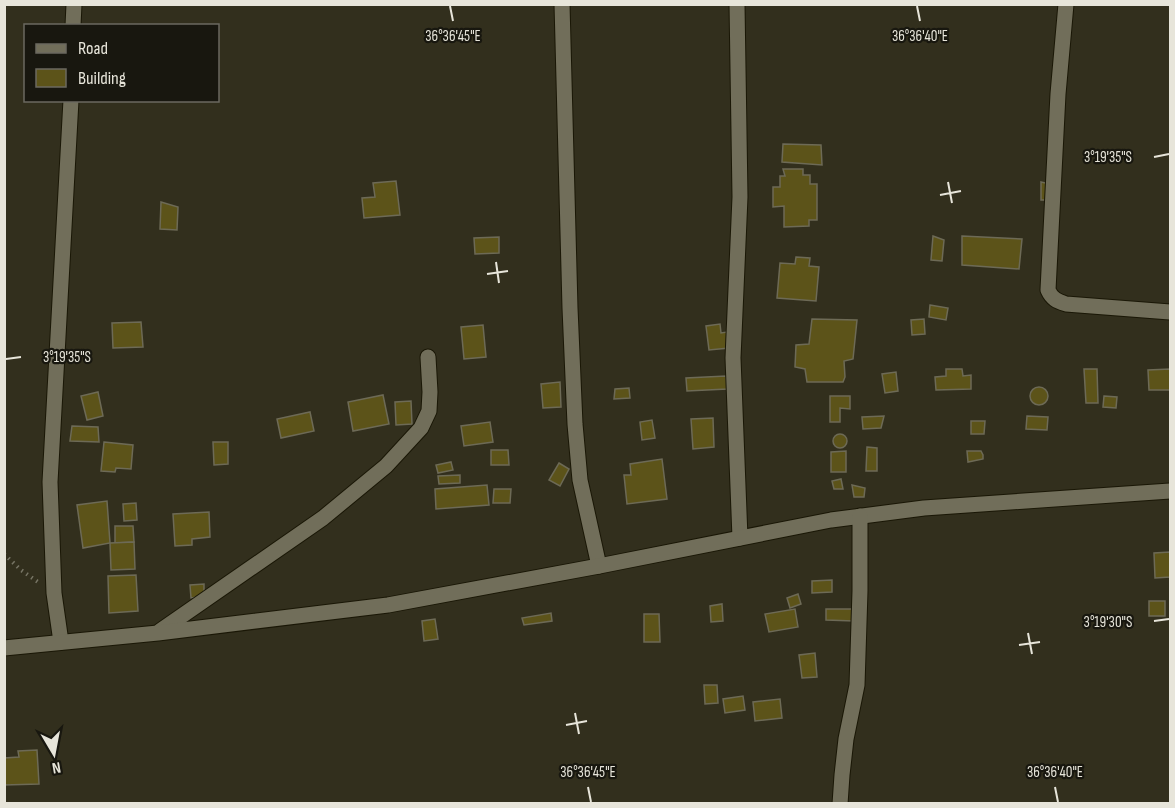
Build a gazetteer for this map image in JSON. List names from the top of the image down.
{
  "legend": ["Road", "Building"],
  "north": "bottom",
  "coordinates": [
    "36°36'45\"E",
    "36°36'40\"E",
    "3°19'35\"S",
    "3°19'30\"S"
  ]
}
